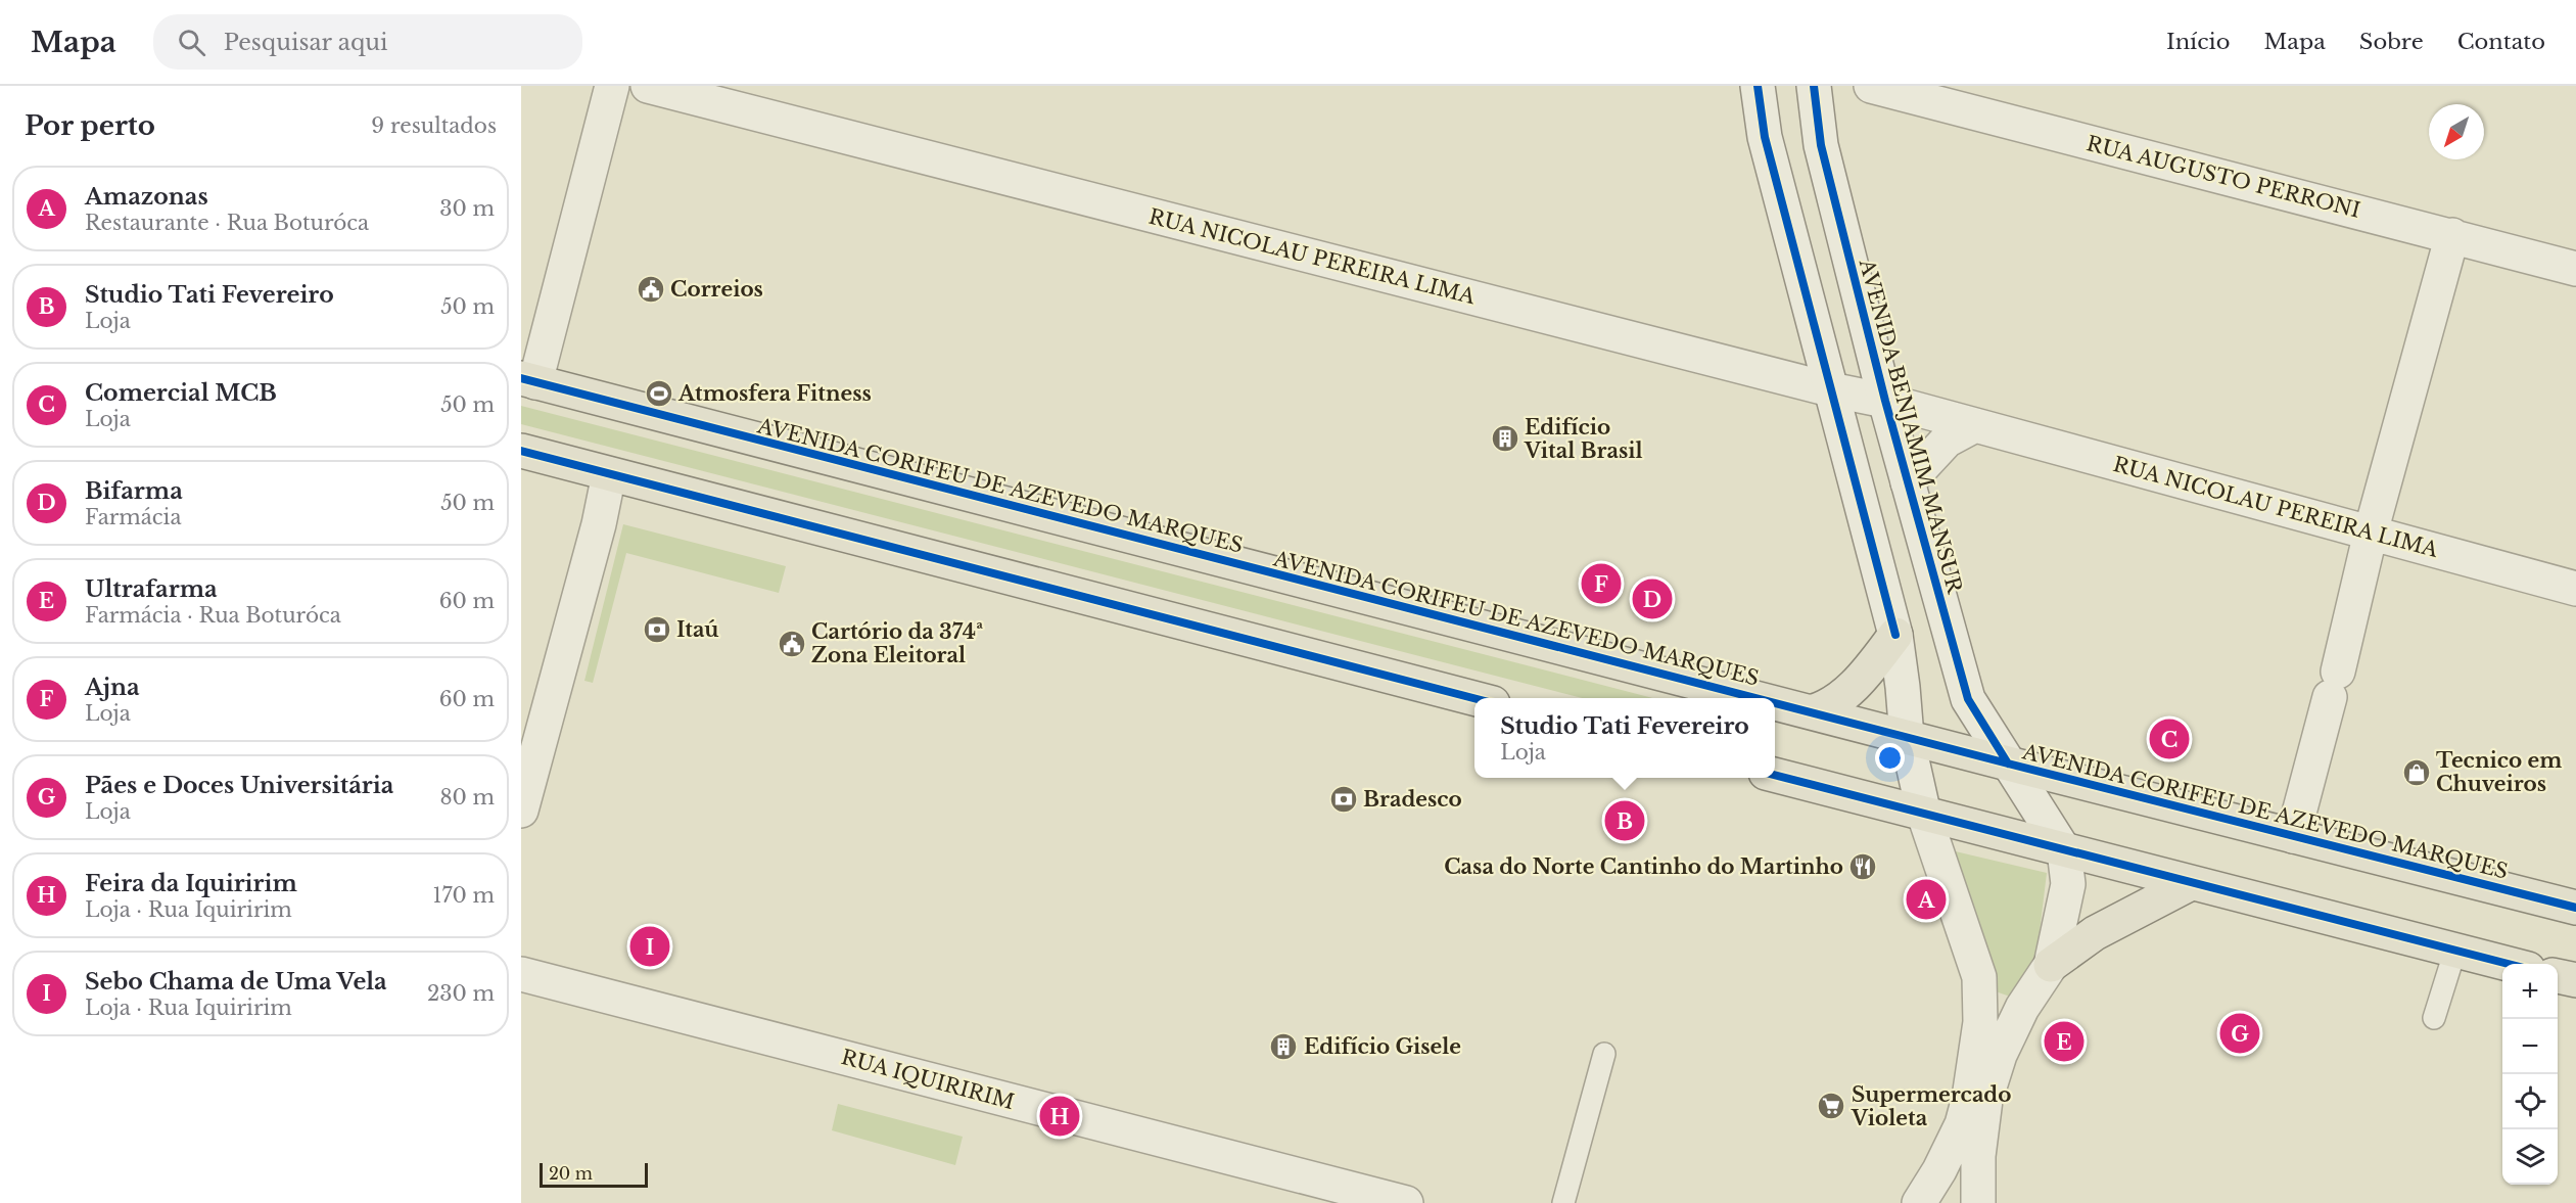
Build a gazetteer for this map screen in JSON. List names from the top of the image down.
{
  "streets": {
    "main road": ["AVENIDA CORIFEU DE AZEVEDO MARQUES"],
    "street": [
      "RUA AUGUSTO PERRONI",
      "RUA NICOLAU PEREIRA LIMA",
      "AVENIDA BENJAMIM MANSUR",
      "RUA IQUIRIRIM"
    ]
  },
  "crossings": [
    ["RUA NICOLAU PEREIRA LIMA", "AVENIDA BENJAMIM MANSUR"],
    ["AVENIDA BENJAMIM MANSUR", "AVENIDA CORIFEU DE AZEVEDO MARQUES"]
  ],
  "places": {
    "public building": ["Correios", "Cartório da 374ª Zona Eleitoral"],
    "sports": ["Atmosfera Fitness"],
    "building": ["Edifício Vital Brasil", "Edifício Gisele"],
    "bank": ["Itaú", "Bradesco"],
    "shop": ["Tecnico em Chuveiros"],
    "restaurant": ["Casa do Norte Cantinho do Martinho"],
    "supermarket": ["Supermercado Violeta"]
  },
  "scale_bar": "20 m",
  "north": "bottom left",
  "page": {
    "header": "Mapa",
    "search": "Pesquisar aqui",
    "nav": [
      "Início",
      "Mapa",
      "Sobre",
      "Contato"
    ],
    "heading": ["Por perto", "9 resultados"],
    "list": [
      {
        "mark": "A",
        "name": "Amazonas",
        "note": "Restaurante · Rua Boturóca",
        "value": "30 m"
      },
      {
        "mark": "B",
        "name": "Studio Tati Fevereiro",
        "note": "Loja",
        "value": "50 m"
      },
      {
        "mark": "C",
        "name": "Comercial MCB",
        "note": "Loja",
        "value": "50 m"
      },
      {
        "mark": "D",
        "name": "Bifarma",
        "note": "Farmácia",
        "value": "50 m"
      },
      {
        "mark": "E",
        "name": "Ultrafarma",
        "note": "Farmácia · Rua Boturóca",
        "value": "60 m"
      },
      {
        "mark": "F",
        "name": "Ajna",
        "note": "Loja",
        "value": "60 m"
      },
      {
        "mark": "G",
        "name": "Pães e Doces Universitária",
        "note": "Loja",
        "value": "80 m"
      },
      {
        "mark": "H",
        "name": "Feira da Iquiririm",
        "note": "Loja · Rua Iquiririm",
        "value": "170 m"
      },
      {
        "mark": "I",
        "name": "Sebo Chama de Uma Vela",
        "note": "Loja · Rua Iquiririm",
        "value": "230 m"
      }
    ],
    "pins": [
      "F",
      "D",
      "C",
      "B",
      "A",
      "I",
      "G",
      "E",
      "H"
    ],
    "popup": ["Studio Tati Fevereiro", "Loja"],
    "map_buttons": ["+", "−"],
    "scale": "20 m"
  }
}
